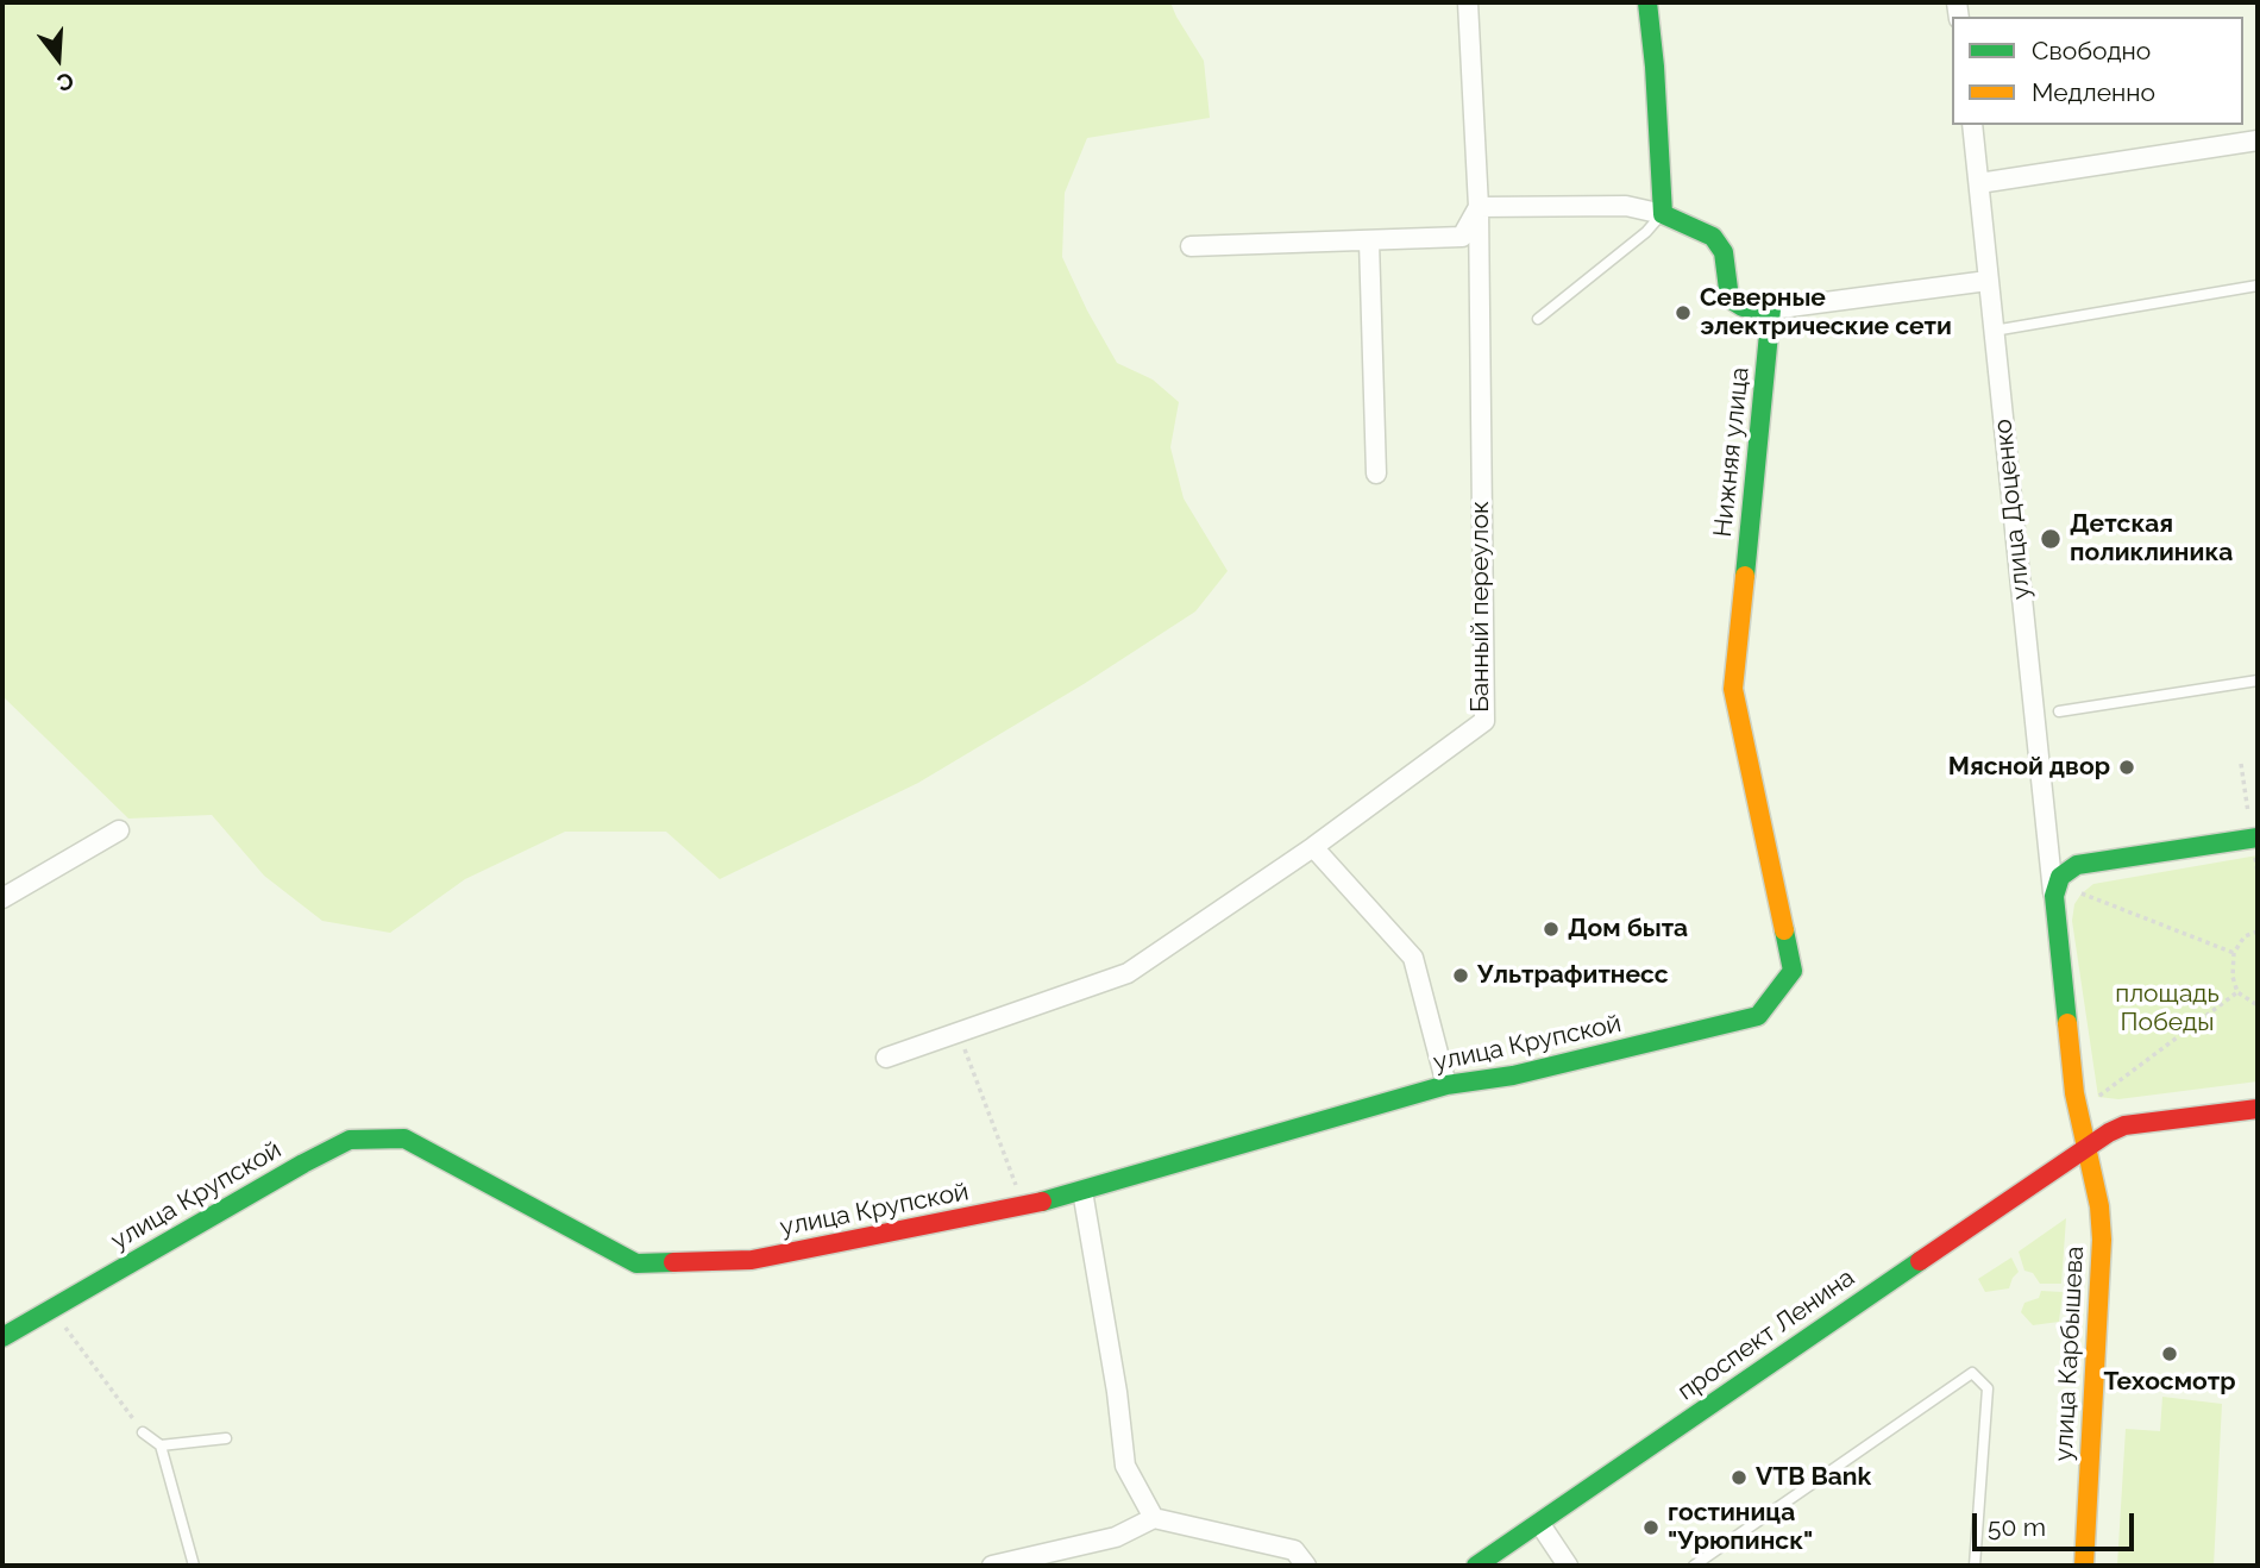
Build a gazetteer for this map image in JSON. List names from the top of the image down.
{
  "streets": {
    "street": [
      "Нижняя улица",
      "улица Доценко",
      "Банный переулок",
      "улица Крупской",
      "проспект Ленина",
      "улица Карбышева"
    ]
  },
  "crossings": [
    ["Нижняя улица", "улица Крупской"],
    ["проспект Ленина", "улица Карбышева"]
  ],
  "parks": ["площадь Победы"],
  "places": [
    "Северные электрические сети",
    "Детская поликлиника",
    "Мясной двор",
    "Дом быта",
    "Ультрафитнесс",
    "Техосмотр",
    "VTB Bank",
    "гостиница \"Урюпинск\""
  ],
  "legend": ["Свободно", "Медленно"],
  "scale_bar": "50 m",
  "north": "bottom"
}
